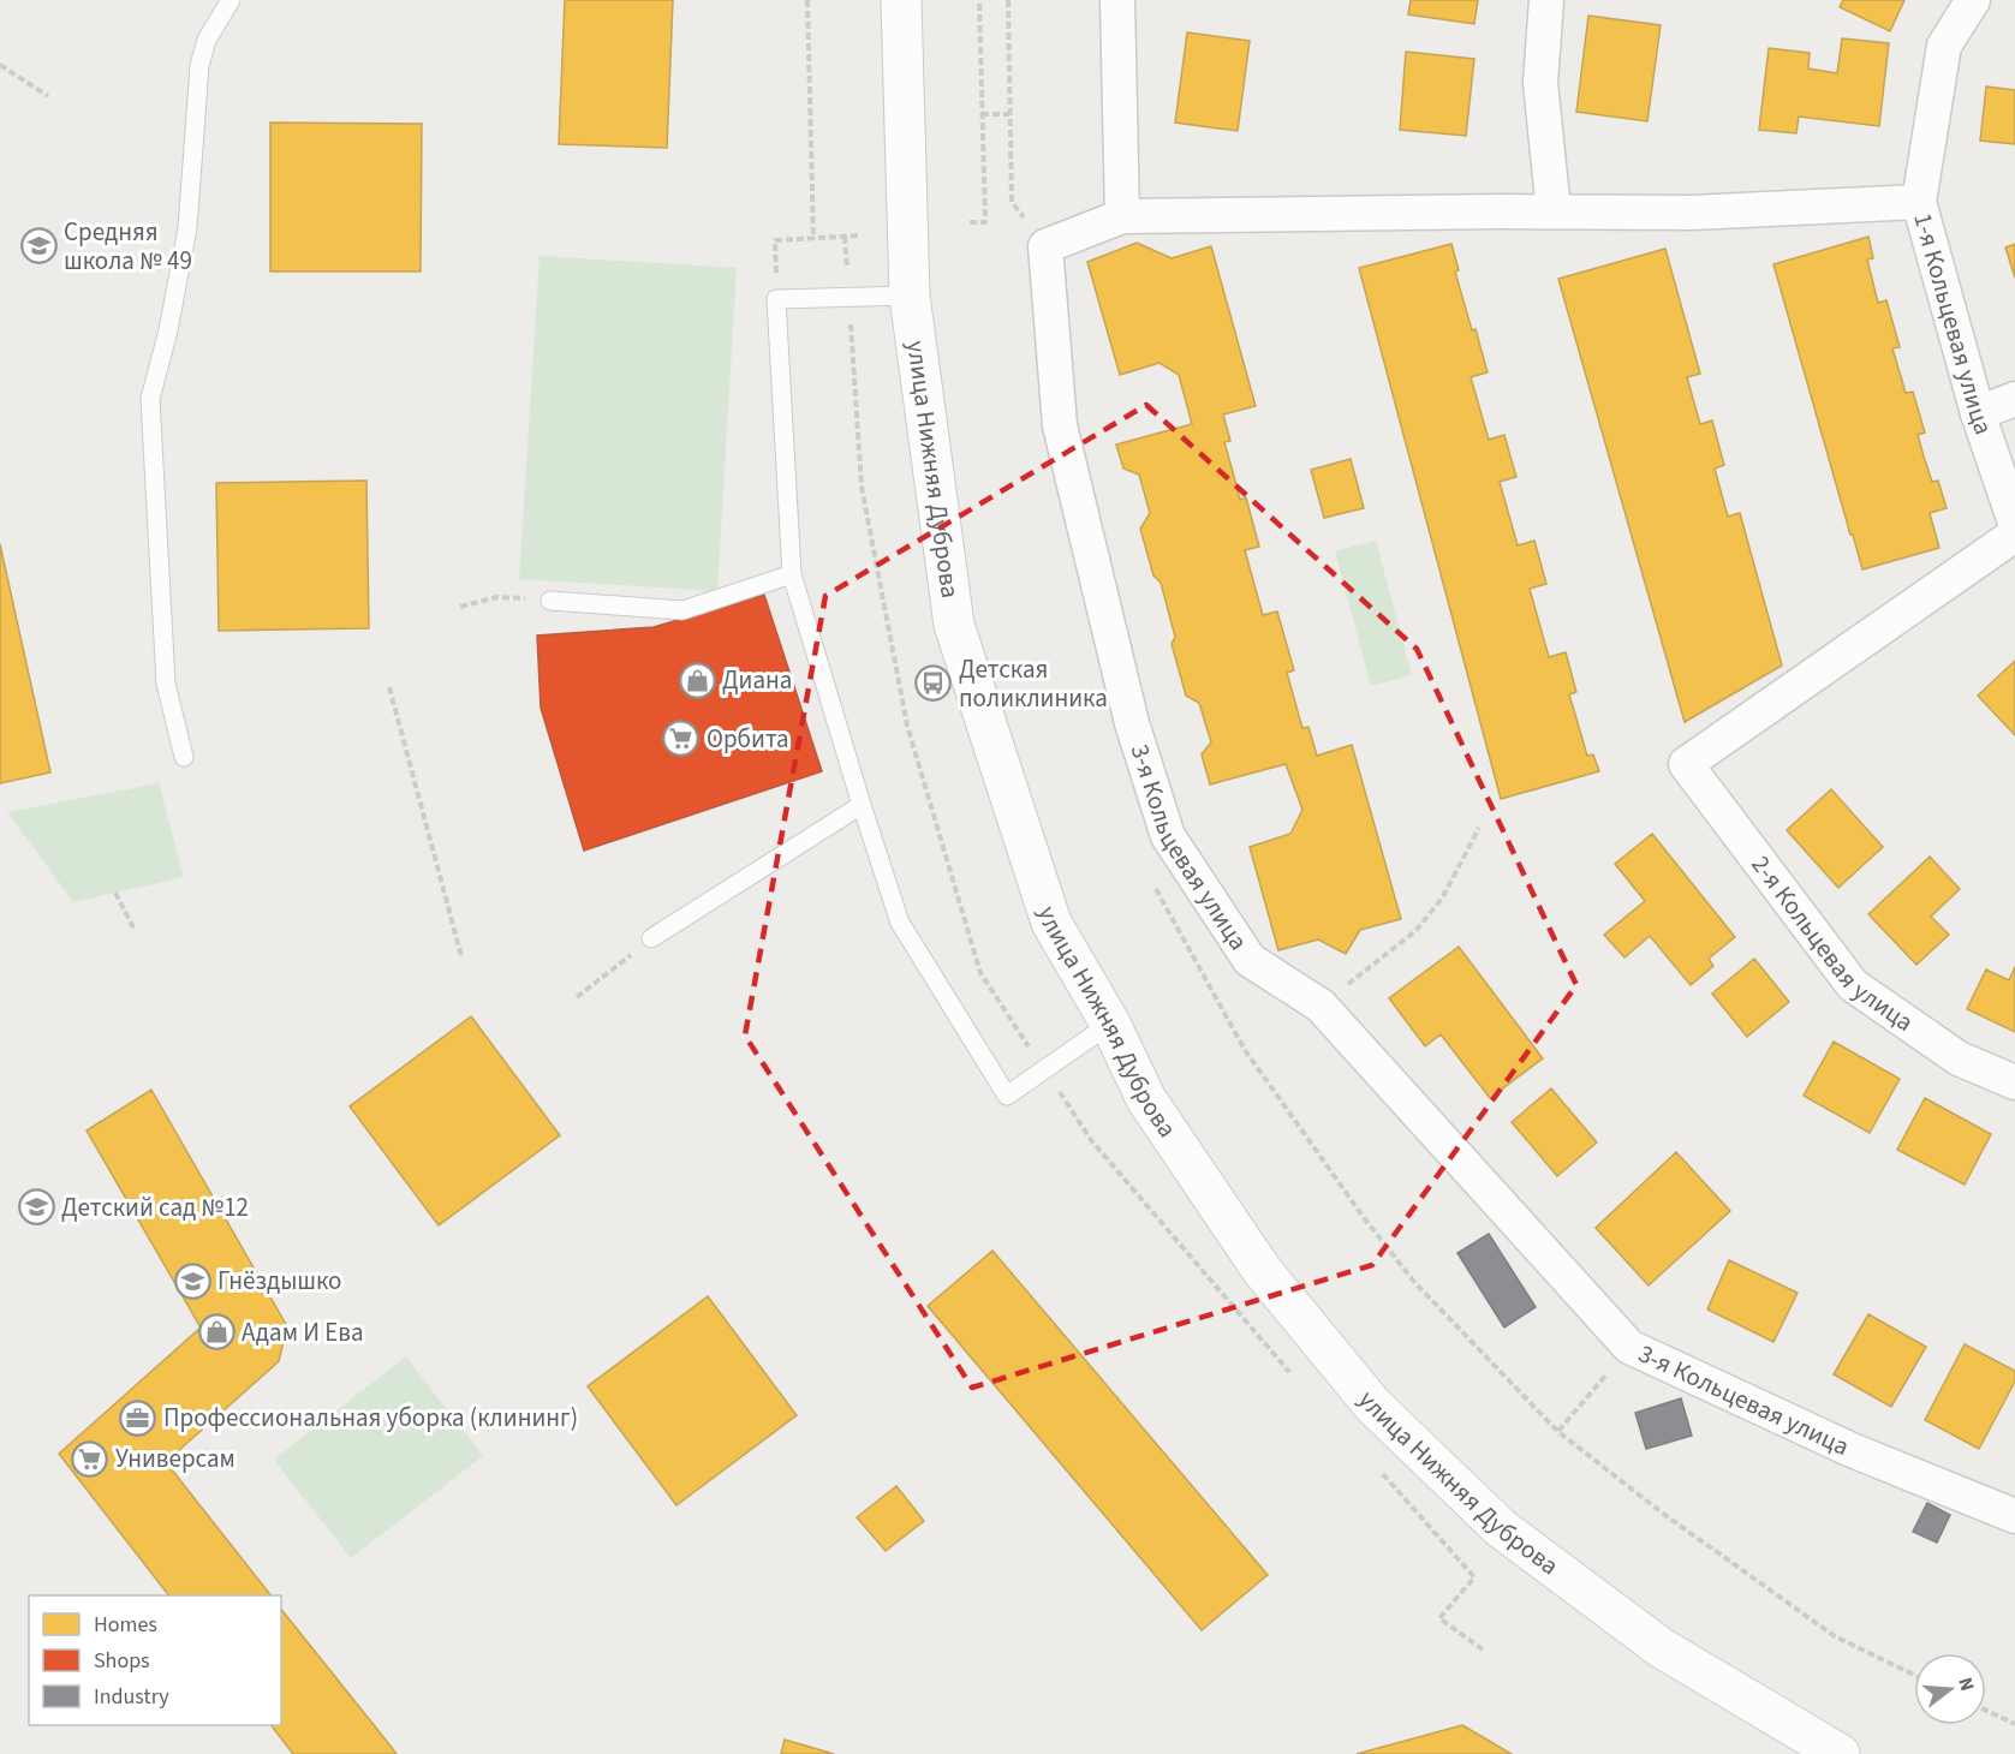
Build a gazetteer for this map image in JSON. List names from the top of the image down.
{
  "streets": {
    "street": [
      "1-я Кольцевая улица",
      "улица Нижняя Дуброва",
      "3-я Кольцевая улица",
      "2-я Кольцевая улица"
    ]
  },
  "places": {
    "school or university": ["Средняя школа № 49", "Детский сад №12", "Гнёздышко"],
    "shop": ["Диана", "Адам И Ева"],
    "bus stop": ["Детская поликлиника"],
    "supermarket": ["Орбита", "Универсам"],
    "office": ["Профессиональная уборка (клининг)"]
  },
  "legend": ["Homes", "Shops", "Industry"],
  "north": "right"
}
